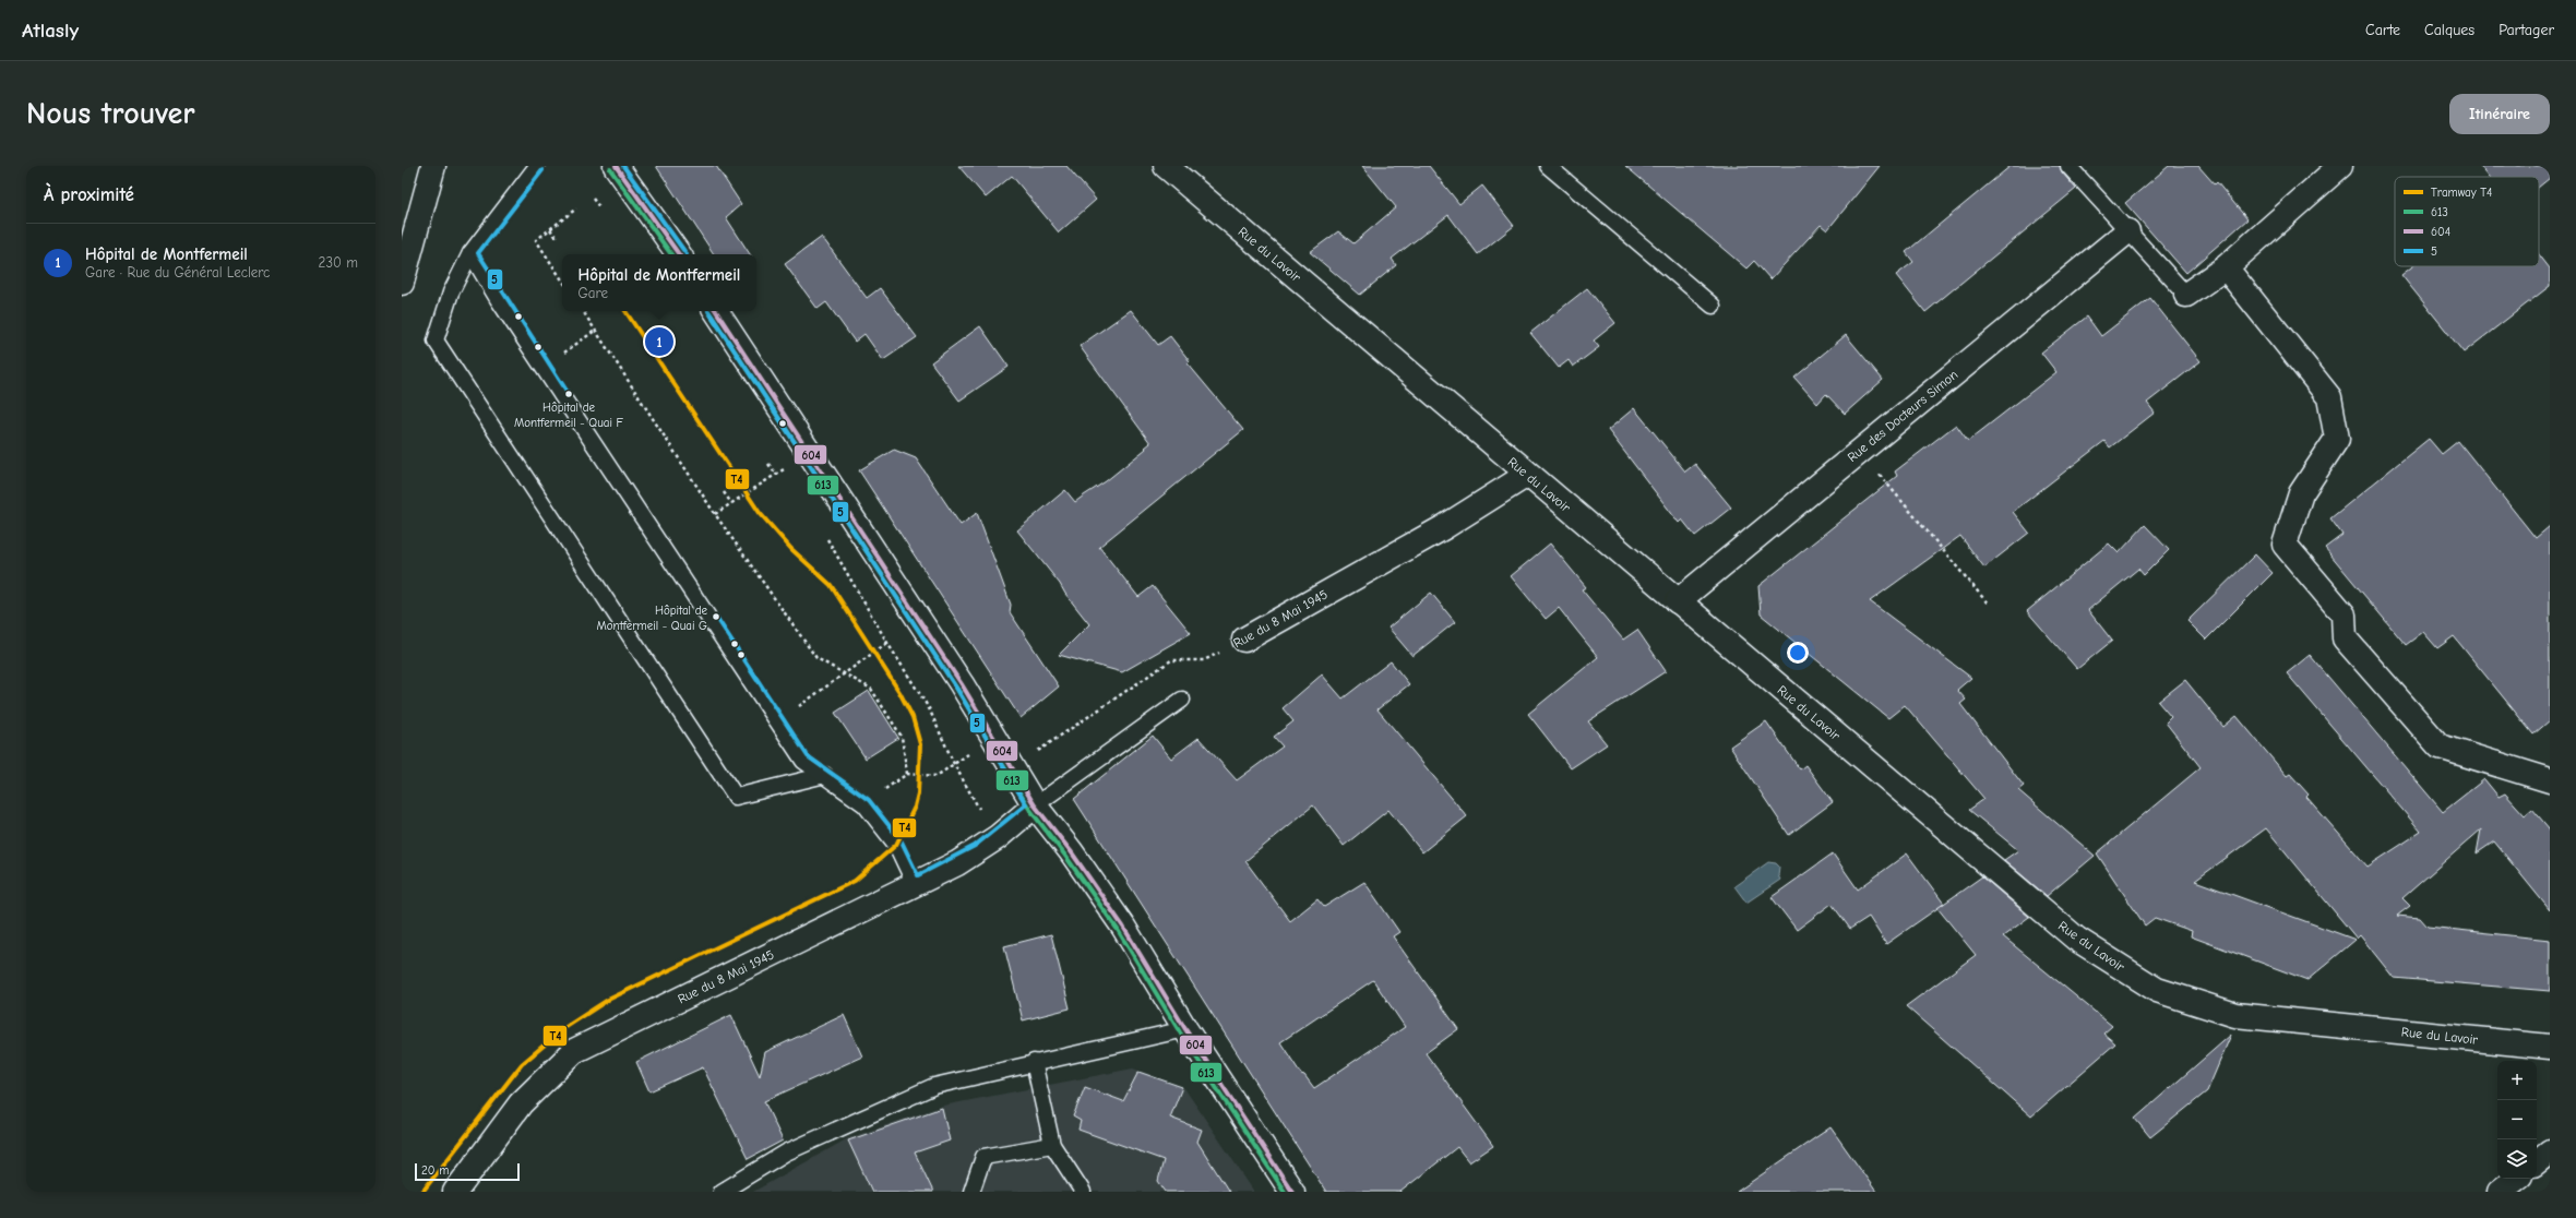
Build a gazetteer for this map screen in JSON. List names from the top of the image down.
{
  "streets": {
    "street": ["Rue du Lavoir", "Rue des Docteurs Simon", "Rue du 8 Mai 1945"]
  },
  "crossings": [
    ["Rue du Lavoir", "Rue des Docteurs Simon"],
    ["Rue du Lavoir", "Rue du 8 Mai 1945"]
  ],
  "places": ["Hôpital de Montfermeil - Quai F", "Hôpital de Montfermeil - Quai G"],
  "lines": [
    "transit line 604",
    "transit line 5",
    "transit line 613",
    "tram line T4"
  ],
  "legend": [
    "Tramway T4",
    "613",
    "604",
    "5"
  ],
  "scale_bar": "20 m",
  "page": {
    "header": "Atlasly",
    "nav": ["Carte", "Calques", "Partager"],
    "buttons": "Itinéraire",
    "title": "Nous trouver",
    "heading": "À proximité",
    "list": [
      {
        "mark": "1",
        "name": "Hôpital de Montfermeil",
        "note": "Gare · Rue du Général Leclerc",
        "value": "230 m"
      }
    ],
    "popup": ["Hôpital de Montfermeil", "Gare"],
    "pins": "1",
    "map_buttons": ["+", "−"],
    "scale": "20 m"
  }
}
